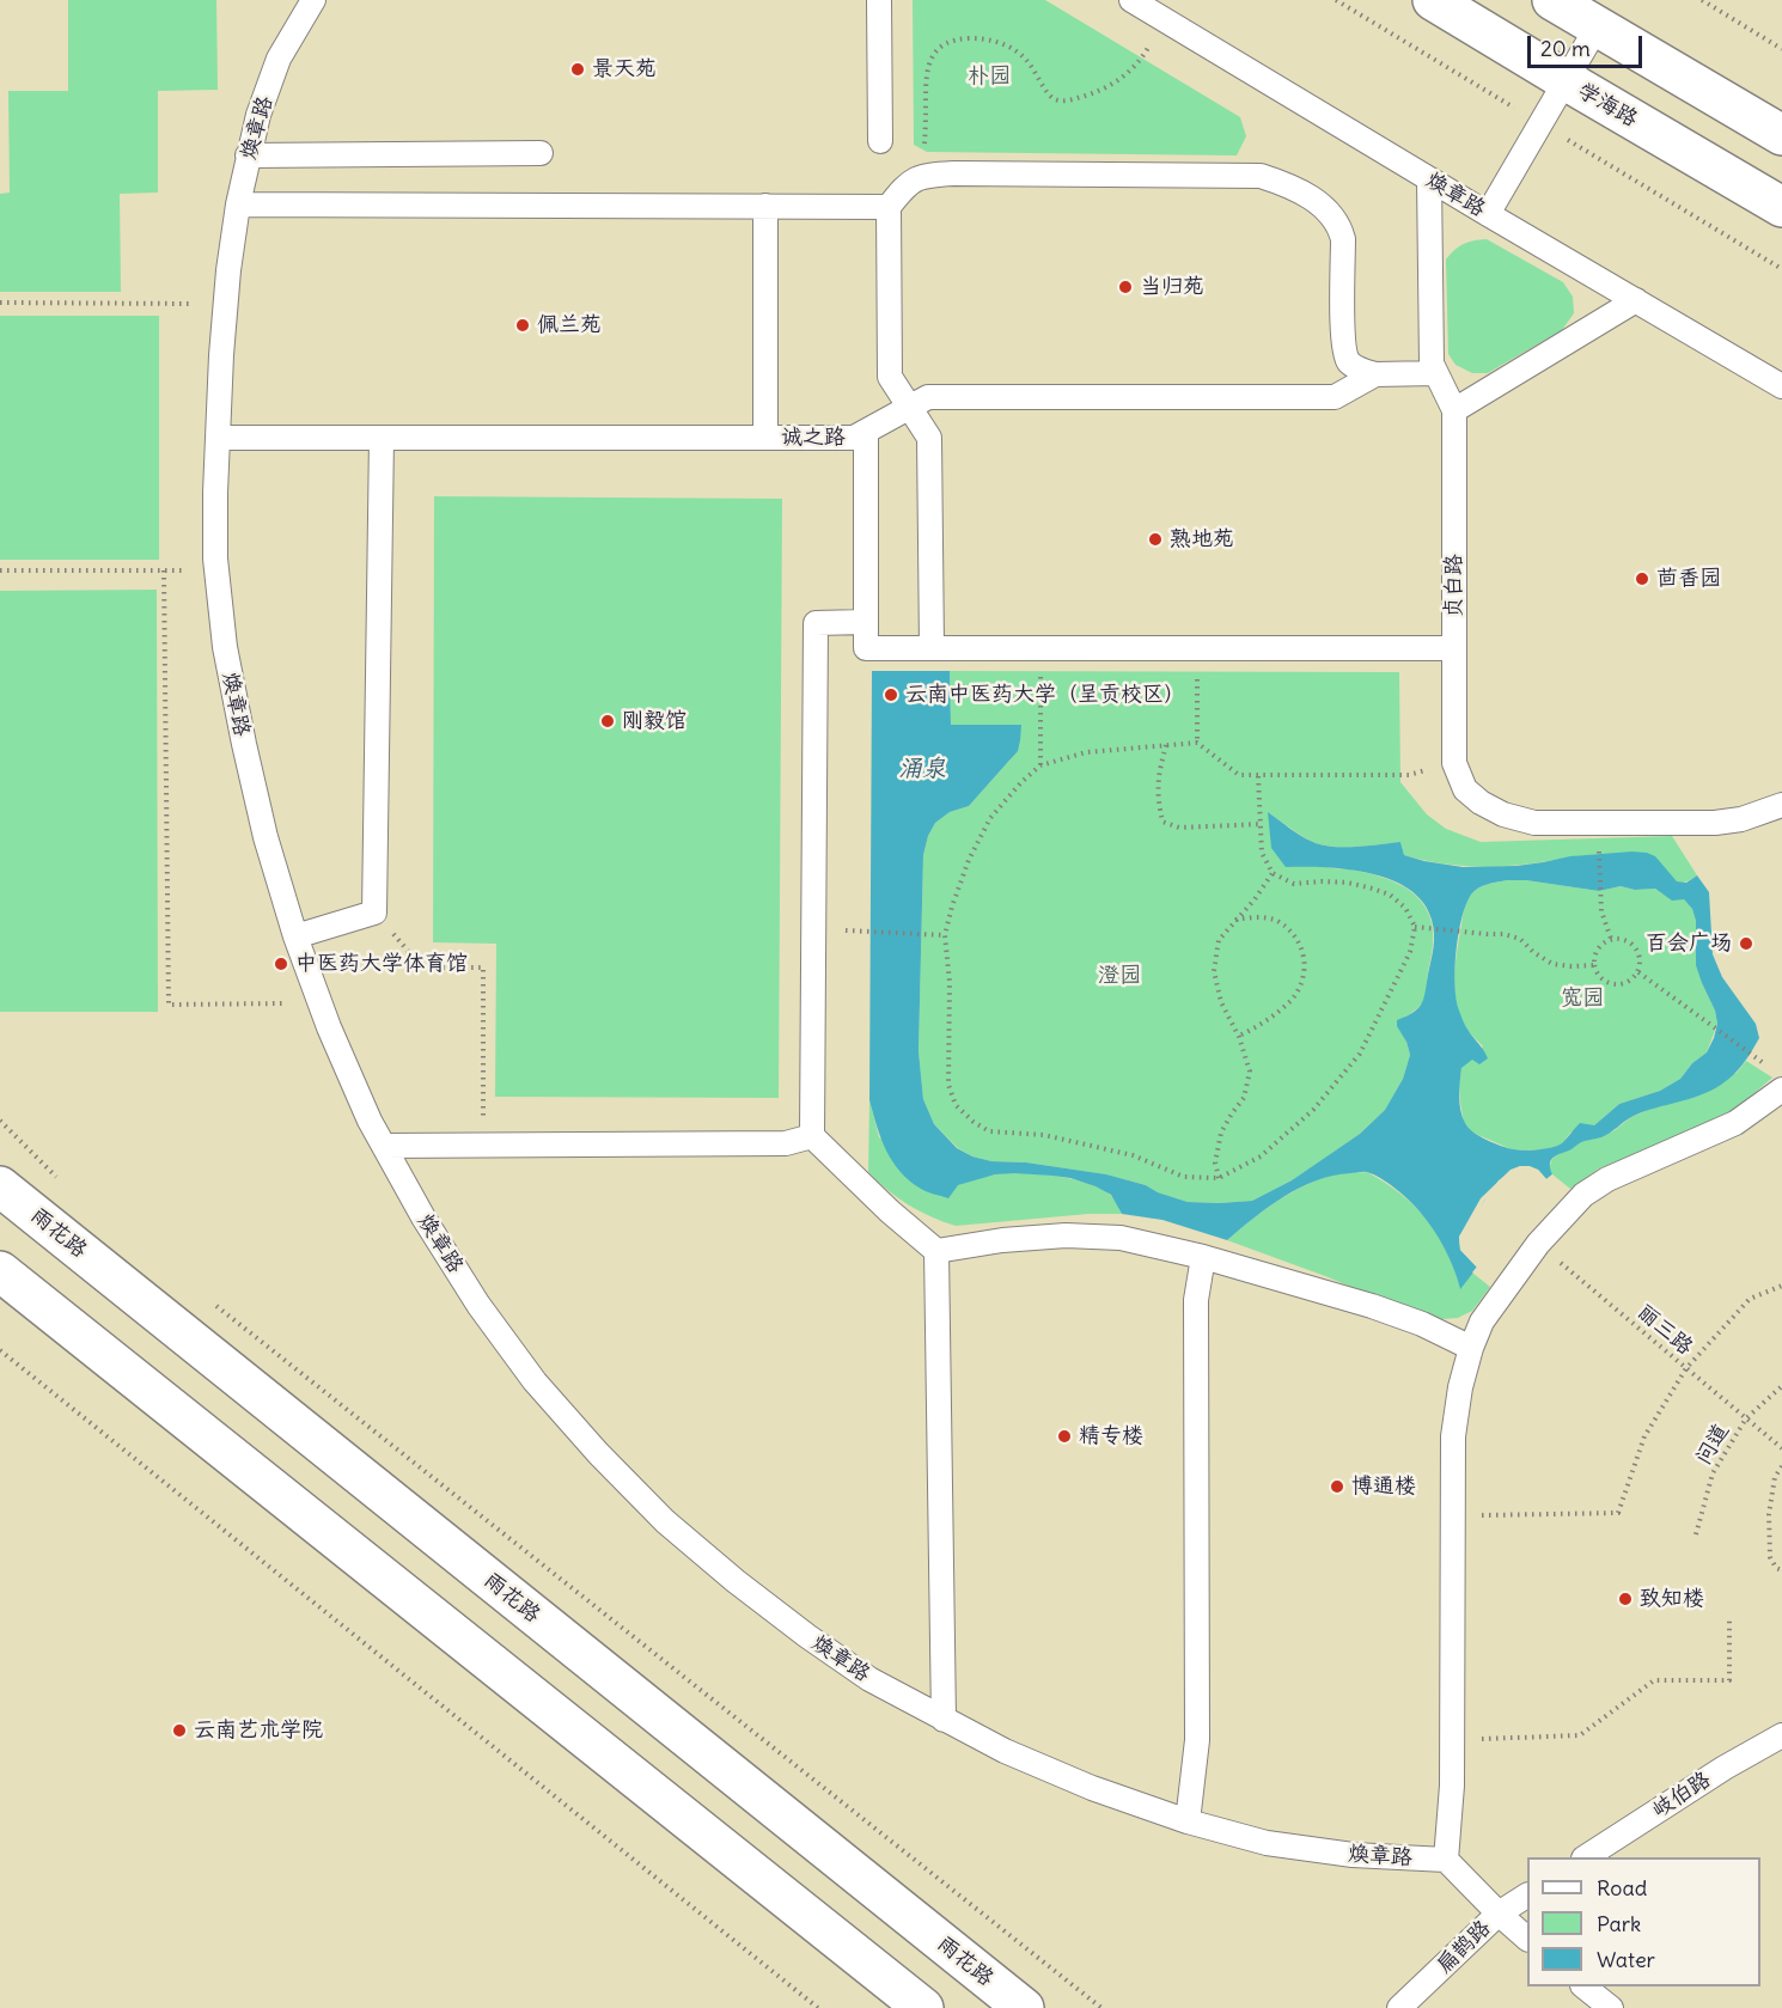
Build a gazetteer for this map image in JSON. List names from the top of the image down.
{
  "streets": {
    "street": ["学海路", "雨花路"],
    "lane": [
      "焕章路",
      "诚之路",
      "贞白路",
      "岐伯路",
      "扁鹊路"
    ],
    "path": ["丽三路", "问道"]
  },
  "crossings": [
    ["焕章路", "诚之路"],
    ["焕章路", "贞白路"],
    ["诚之路", "贞白路"],
    ["丽三路", "问道"]
  ],
  "water": ["涌泉"],
  "parks": ["朴园", "澄园", "宽园"],
  "places": [
    "景天苑",
    "当归苑",
    "佩兰苑",
    "熟地苑",
    "茴香园",
    "云南中医药大学（呈贡校区）",
    "刚毅馆",
    "百会广场",
    "中医药大学体育馆",
    "精专楼",
    "博通楼",
    "致知楼",
    "云南艺术学院"
  ],
  "legend": ["Road", "Park", "Water"],
  "scale_bar": "20 m"
}
